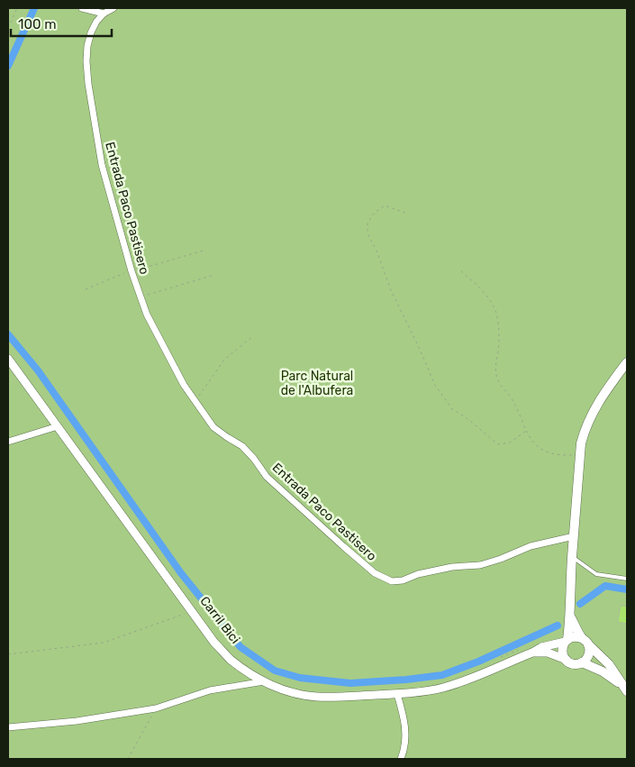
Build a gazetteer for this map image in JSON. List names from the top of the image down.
{
  "streets": {
    "street": ["Entrada Paco Pastisero"]
  },
  "parks": ["Parc Natural de l'Albufera"],
  "scale_bar": "100 m"
}
